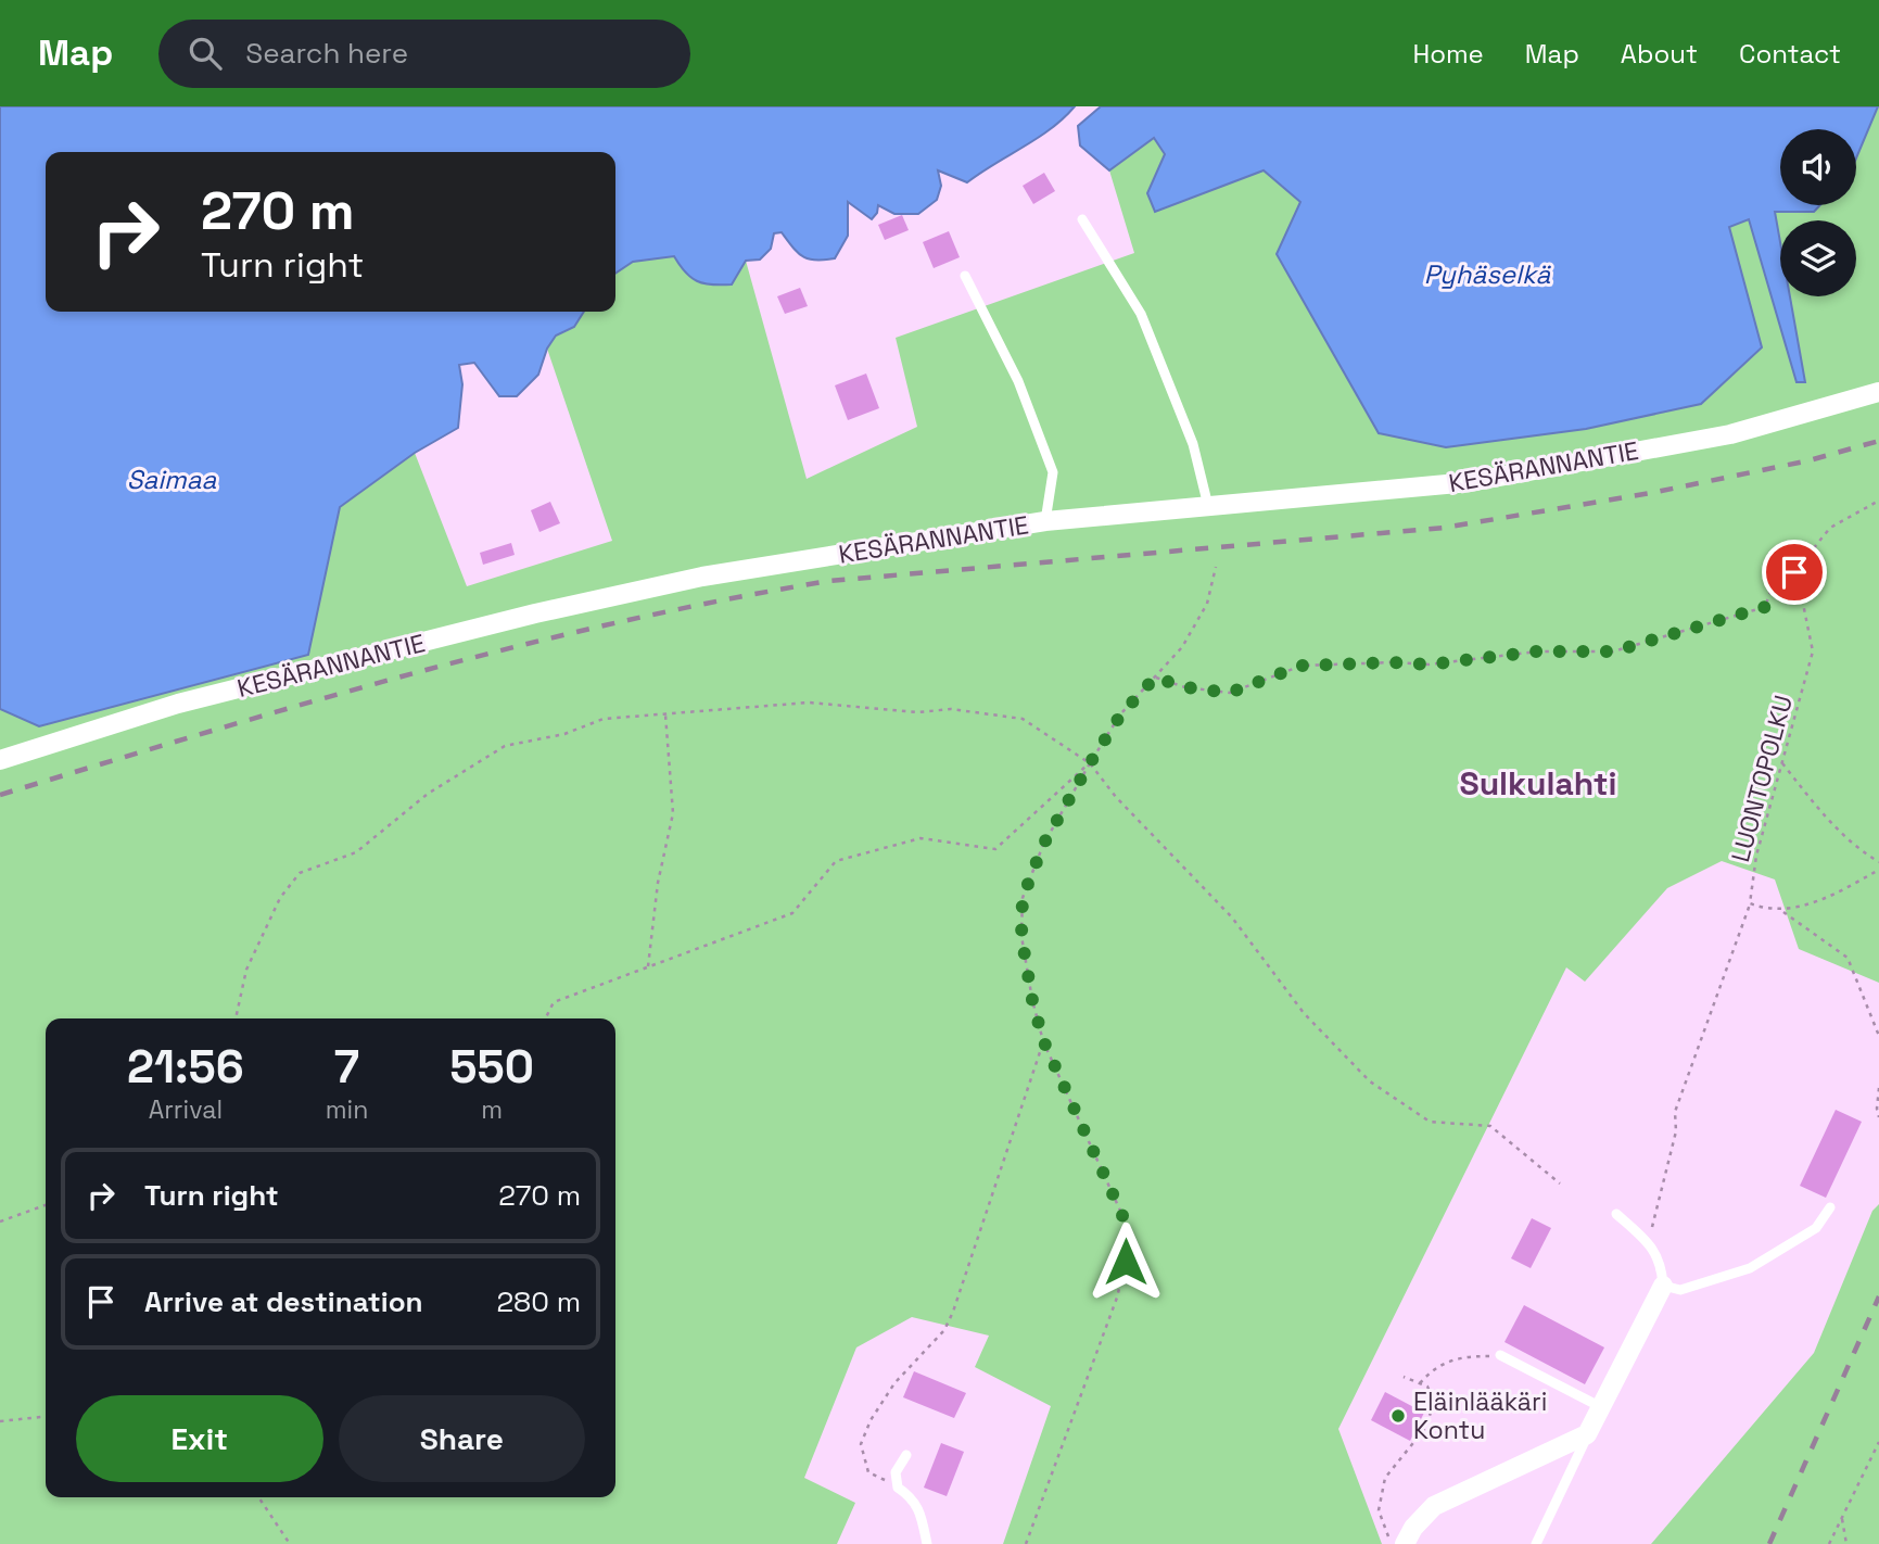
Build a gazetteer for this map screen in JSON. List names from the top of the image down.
{
  "streets": {
    "street": ["KESÄRANNANTIE"],
    "path": ["LUONTOPOLKU"]
  },
  "districts": ["Sulkulahti"],
  "water": ["Pyhäselkä", "Saimaa"],
  "places": ["Eläinlääkäri Kontu"],
  "page": {
    "header": "Map",
    "search": "Search here",
    "nav": [
      "Home",
      "Map",
      "About",
      "Contact"
    ],
    "turn": ["270 m", "Turn right"],
    "eta": [
      "21:56",
      "Arrival",
      "7",
      "min",
      "550",
      "m"
    ],
    "list": [
      {
        "name": "Turn right",
        "value": "270 m"
      },
      {
        "name": "Arrive at destination",
        "value": "280 m"
      }
    ],
    "buttons": ["Exit", "Share"]
  }
}
